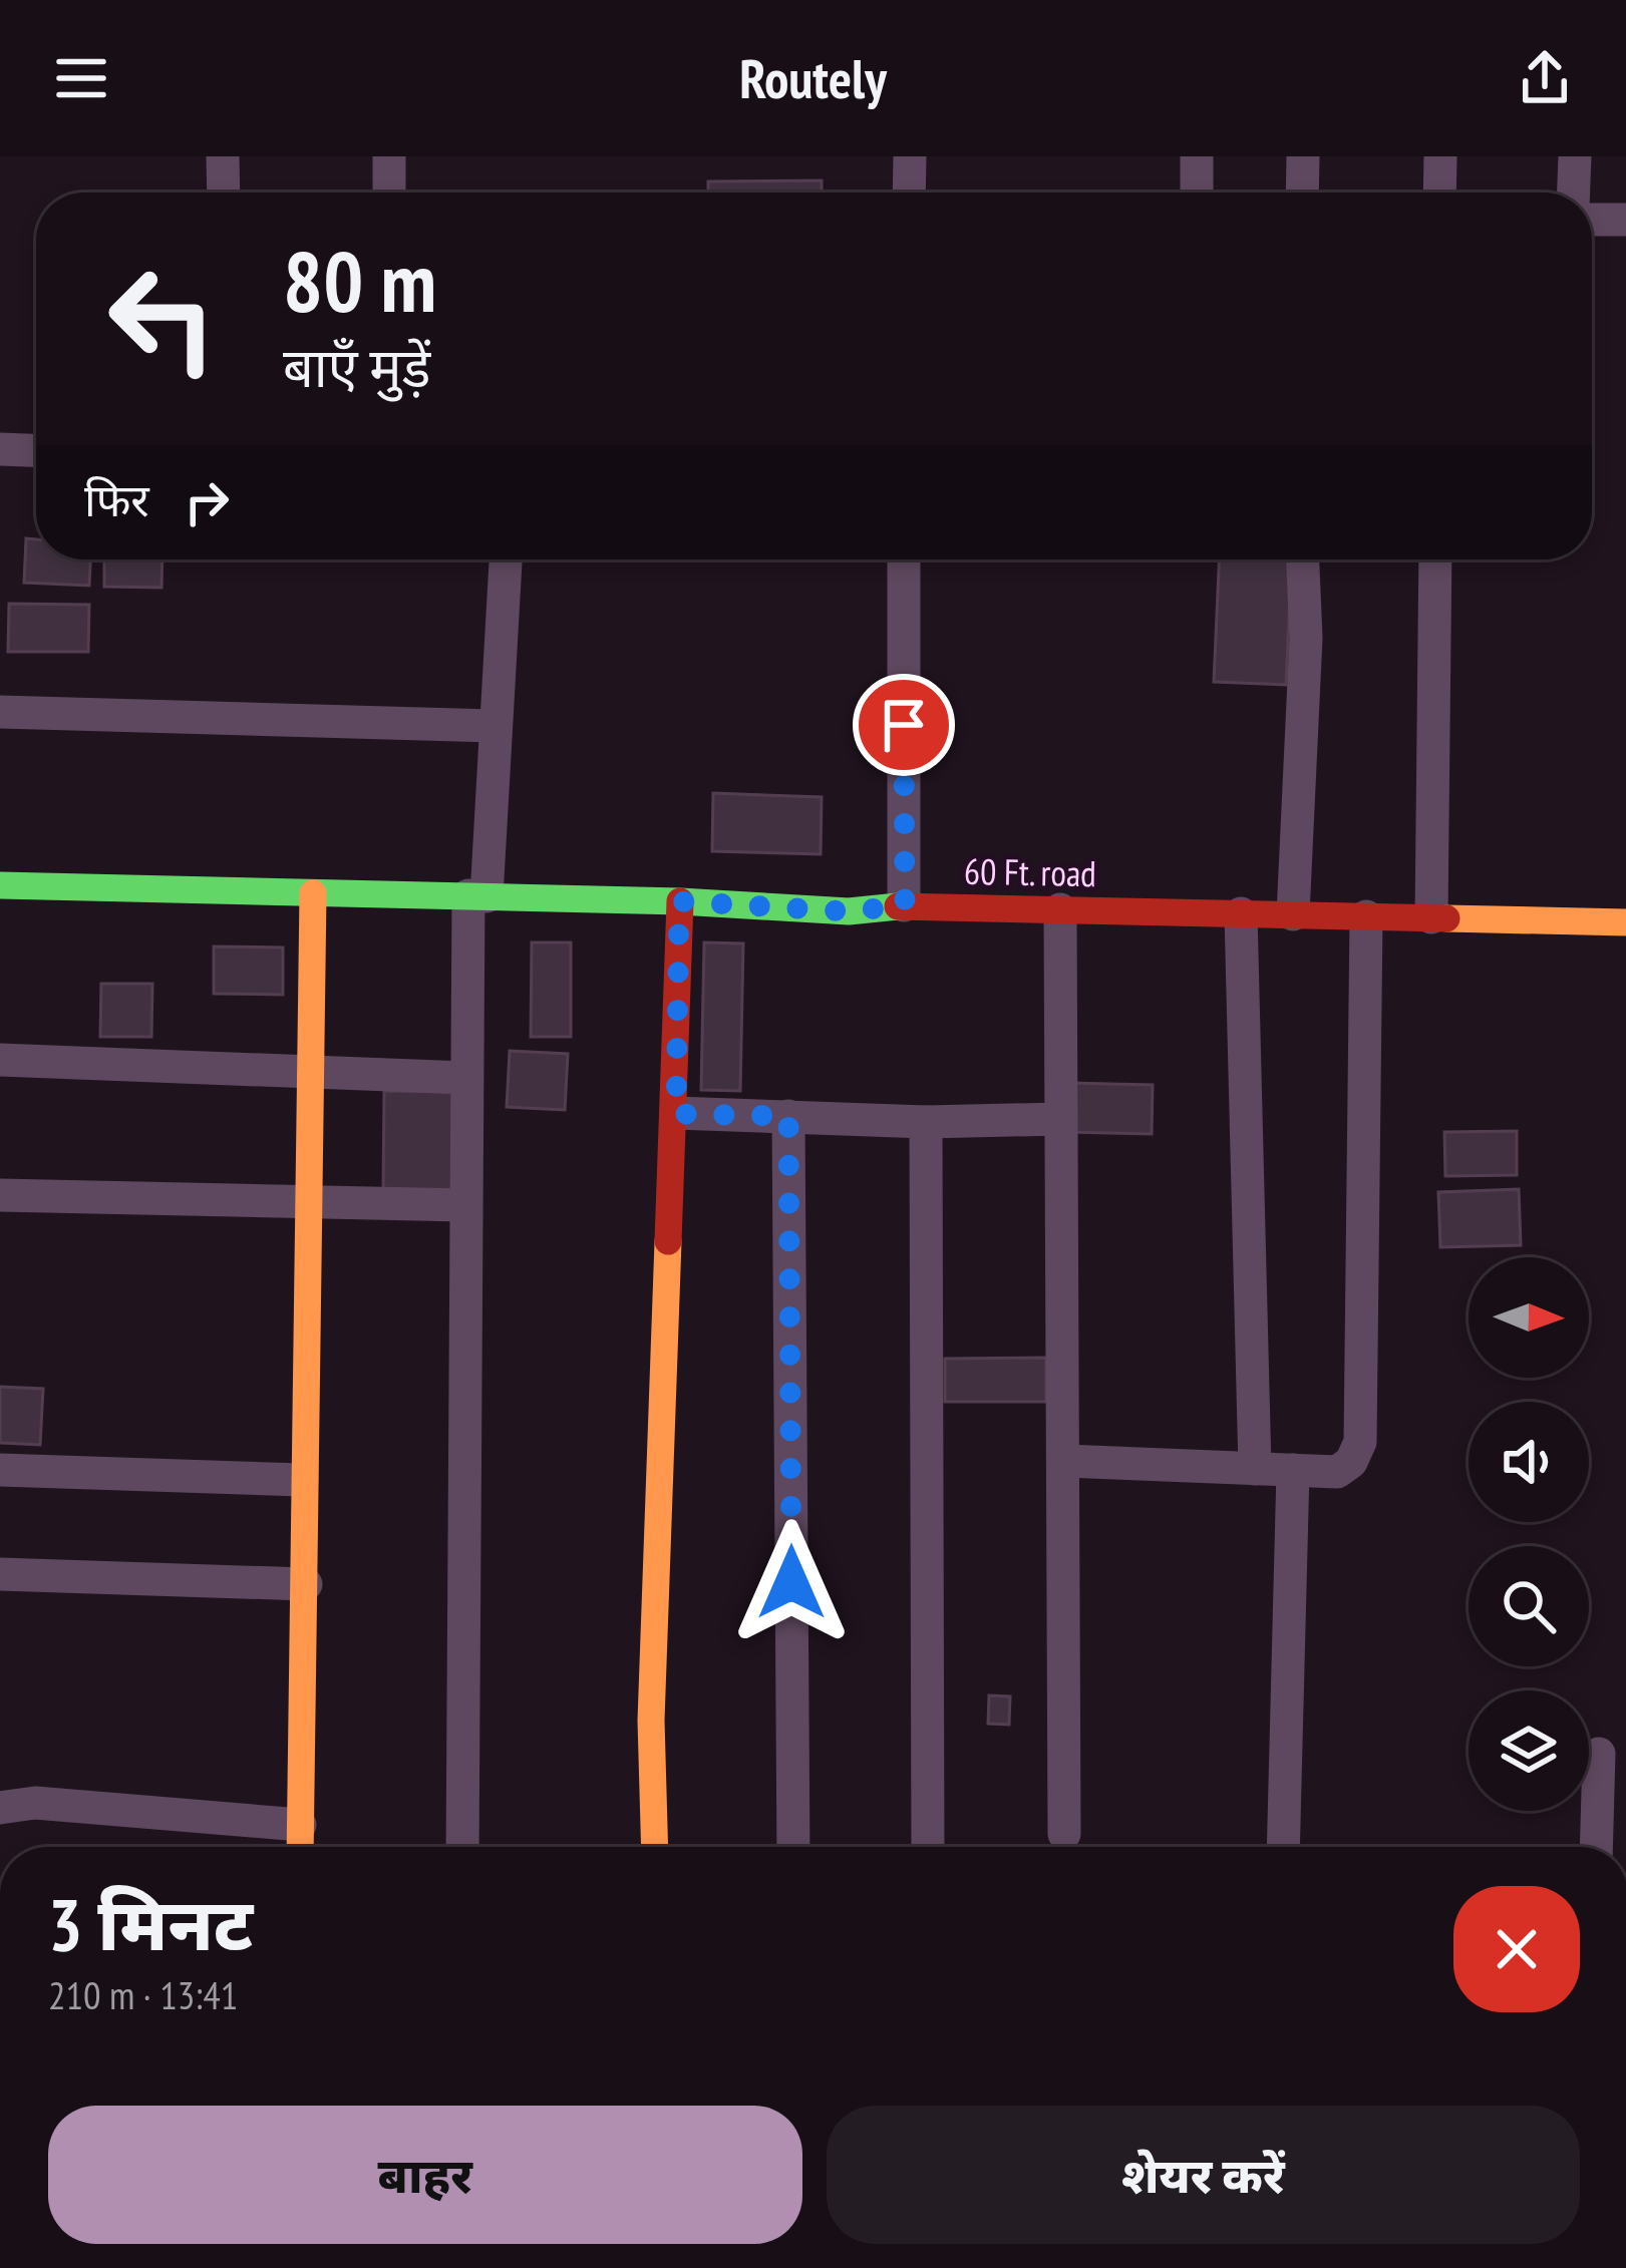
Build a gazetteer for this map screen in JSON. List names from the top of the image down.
{
  "streets": {
    "street": ["60 Ft. road"]
  },
  "north": "right",
  "page": {
    "header": "Routely",
    "turn": ["80 m", "बाएँ मुड़ें"],
    "then": "फिर",
    "heading": ["3 मिनट", "210 m · 13:41"],
    "buttons": ["बाहर", "शेयर करें"]
  }
}
